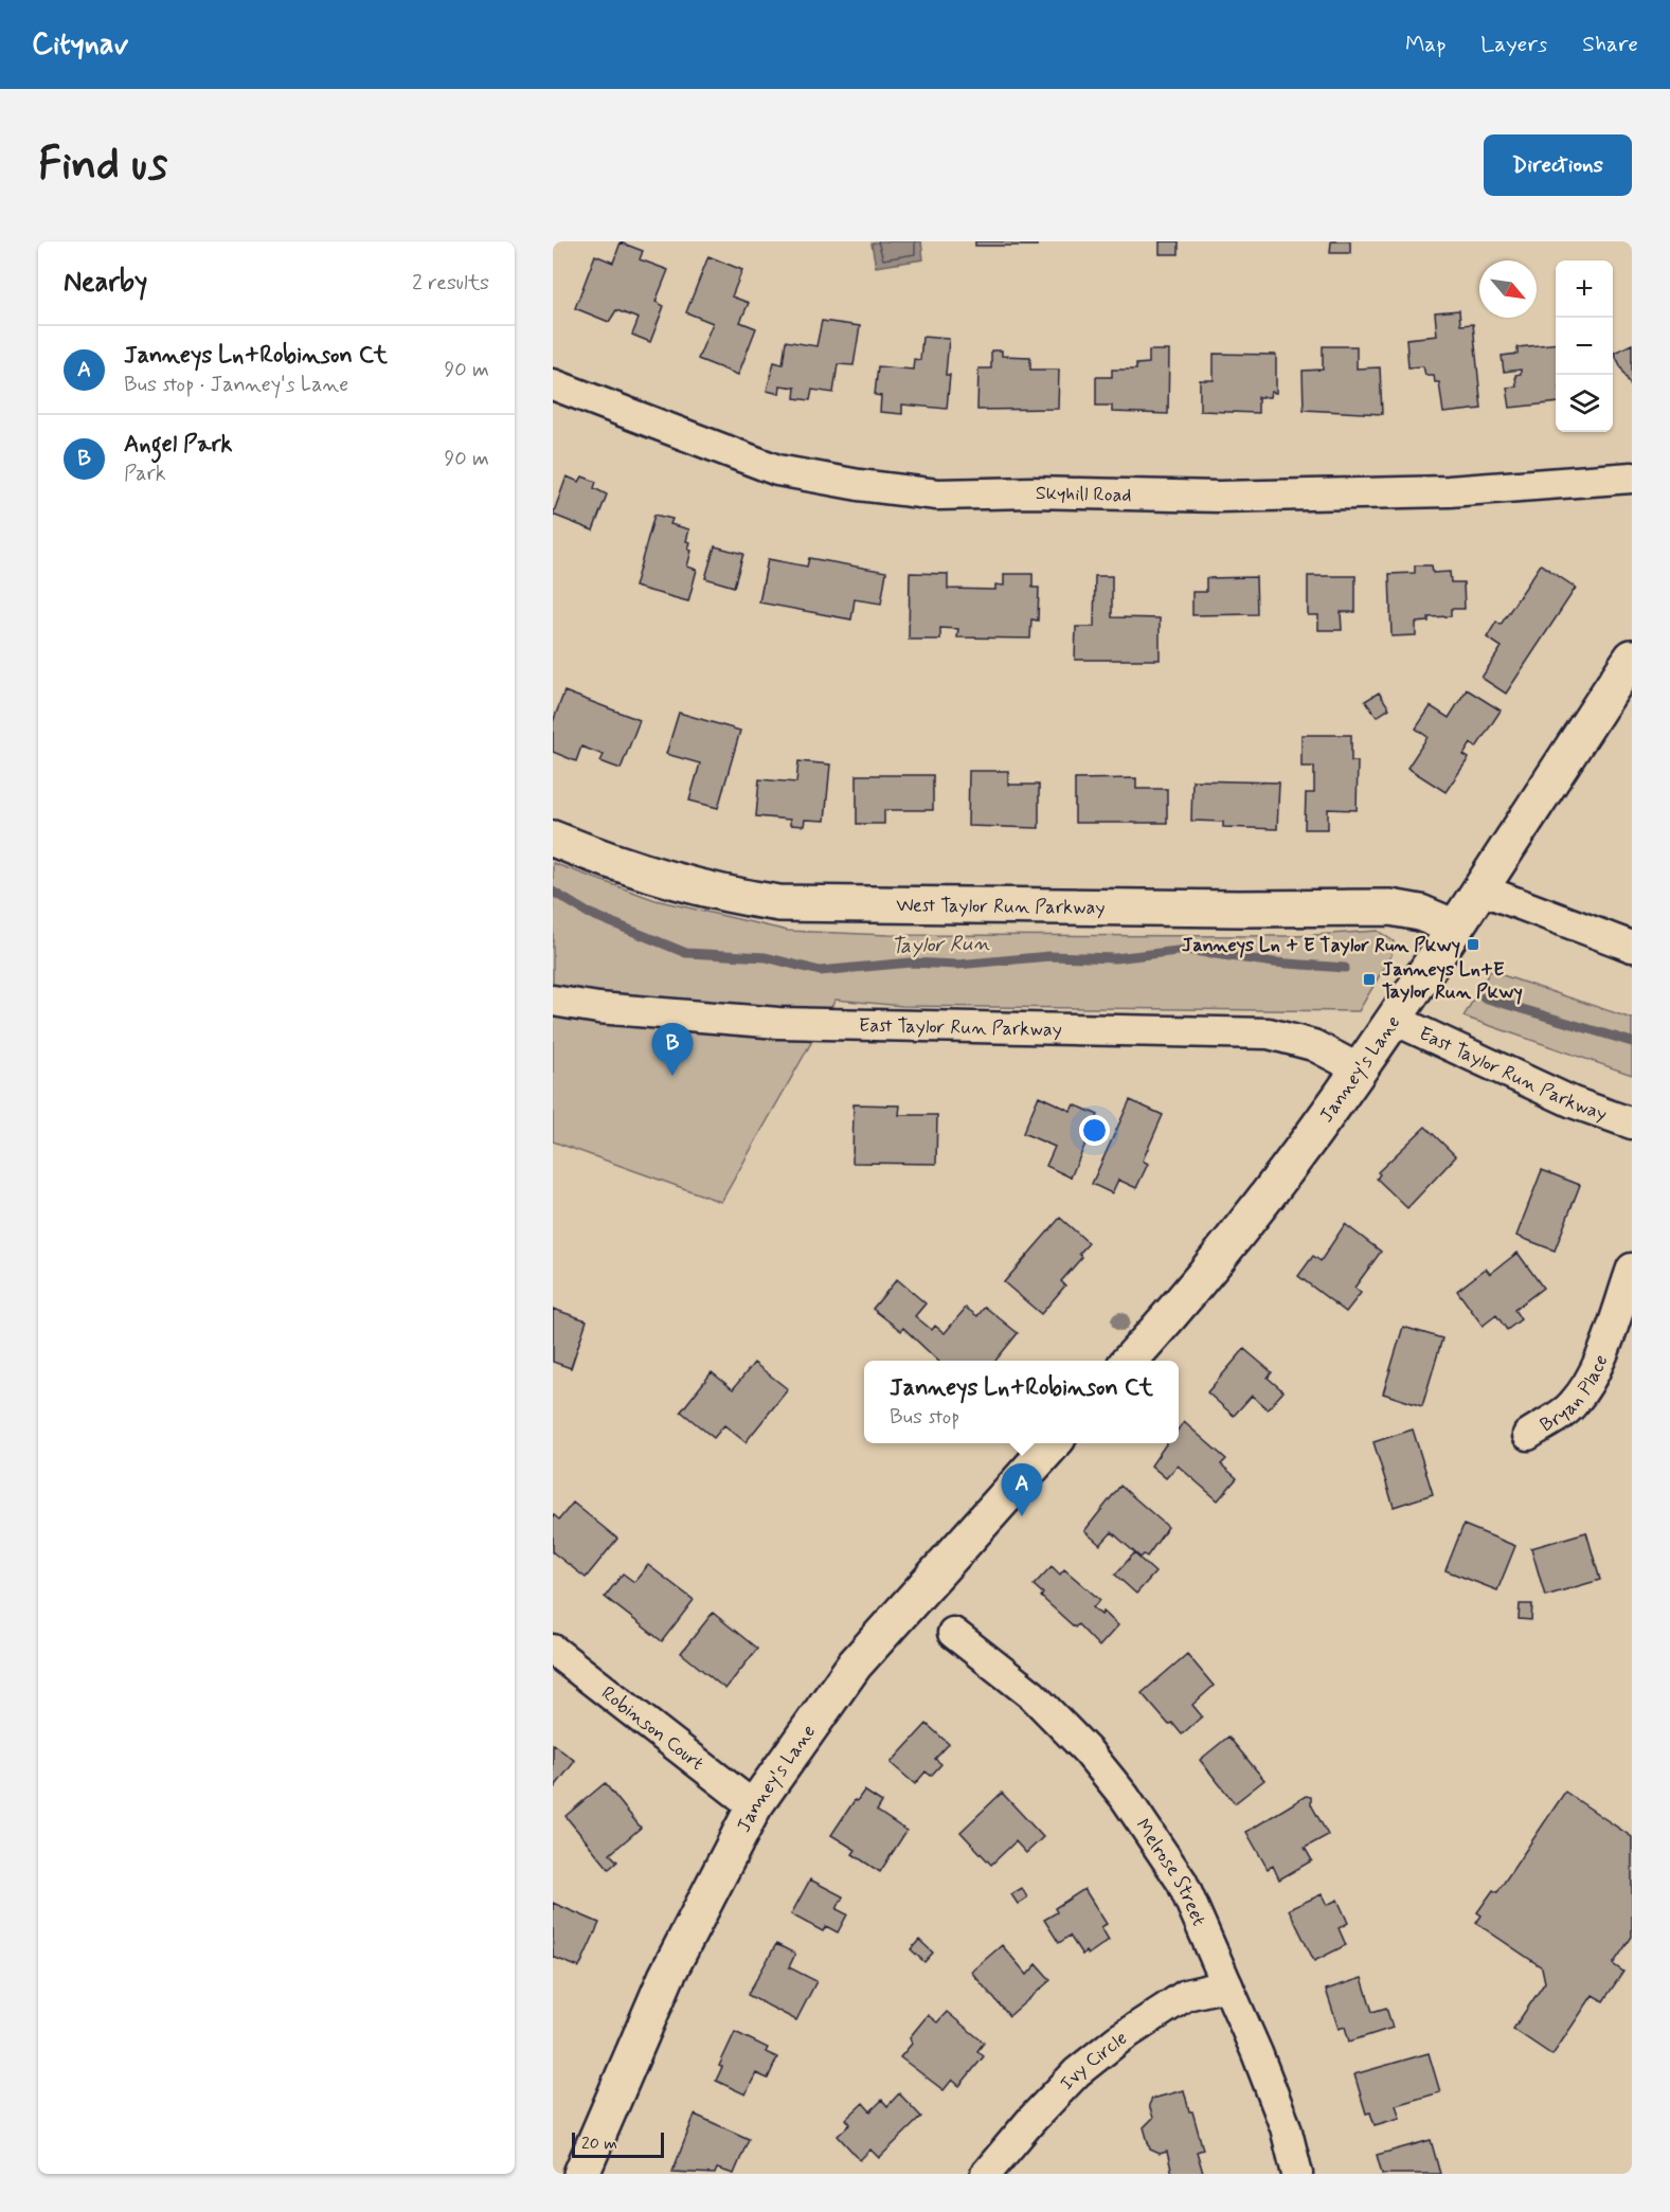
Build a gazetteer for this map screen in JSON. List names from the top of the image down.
{
  "streets": {
    "main road": ["West Taylor Run Parkway", "Janney's Lane"],
    "street": [
      "Skyhill Road",
      "East Taylor Run Parkway",
      "Bryan Place",
      "Robinson Court",
      "Melrose Street",
      "Ivy Circle"
    ]
  },
  "crossings": [
    ["West Taylor Run Parkway", "Janney's Lane"],
    ["East Taylor Run Parkway", "Janney's Lane"],
    ["Janney's Lane", "Robinson Court"],
    ["Melrose Street", "Ivy Circle"]
  ],
  "water": ["Taylor Run"],
  "places": {
    "transit": ["Janneys Ln + E Taylor Run Pkwy", "Janneys Ln+E Taylor Run Pkwy"]
  },
  "scale_bar": "20 m",
  "north": "bottom right",
  "page": {
    "header": "Citynav",
    "nav": ["Map", "Layers", "Share"],
    "buttons": "Directions",
    "title": "Find us",
    "heading": ["Nearby", "2 results"],
    "map_buttons": ["+", "−"],
    "list": [
      {
        "mark": "A",
        "name": "Janneys Ln+Robinson Ct",
        "note": "Bus stop · Janney's Lane",
        "value": "90 m"
      },
      {
        "mark": "B",
        "name": "Angel Park",
        "note": "Park",
        "value": "90 m"
      }
    ],
    "pins": ["B", "A"],
    "popup": ["Janneys Ln+Robinson Ct", "Bus stop"],
    "scale": "20 m"
  }
}
